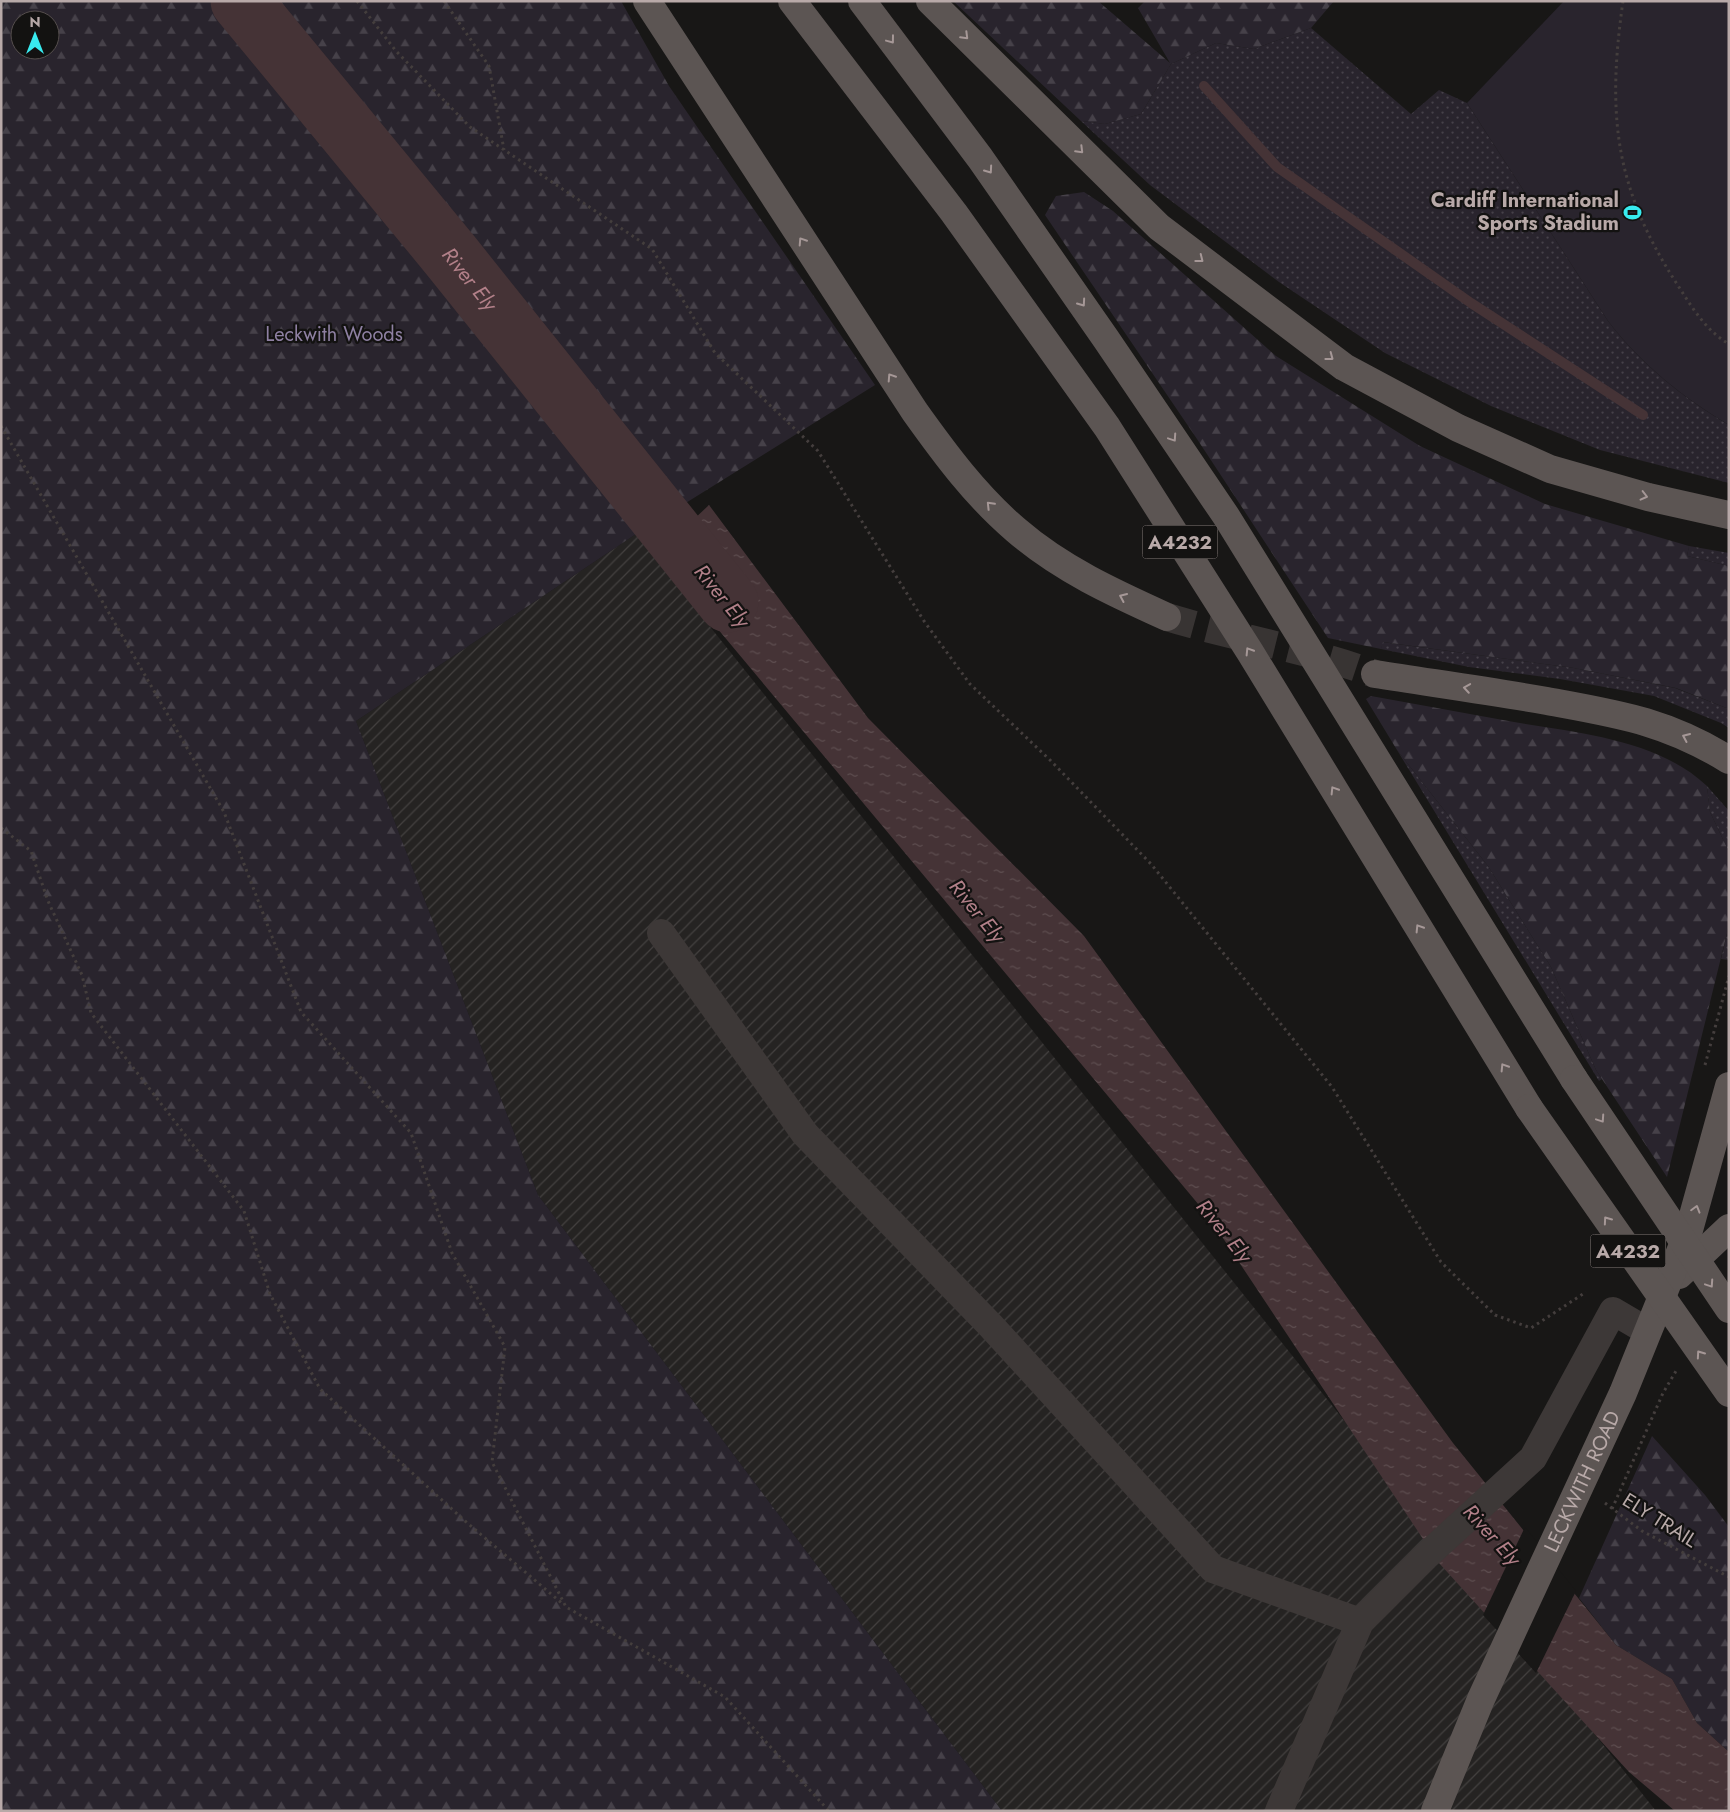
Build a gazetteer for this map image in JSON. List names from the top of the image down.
{
  "streets": {
    "main road": ["A4232", "LECKWITH ROAD"],
    "path": ["ELY TRAIL"]
  },
  "crossings": [
    ["LECKWITH ROAD", "ELY TRAIL"]
  ],
  "water": ["River Ely"],
  "parks": ["Leckwith Woods"],
  "places": {
    "sports": ["Cardiff International Sports Stadium"]
  },
  "north": "top"
}
